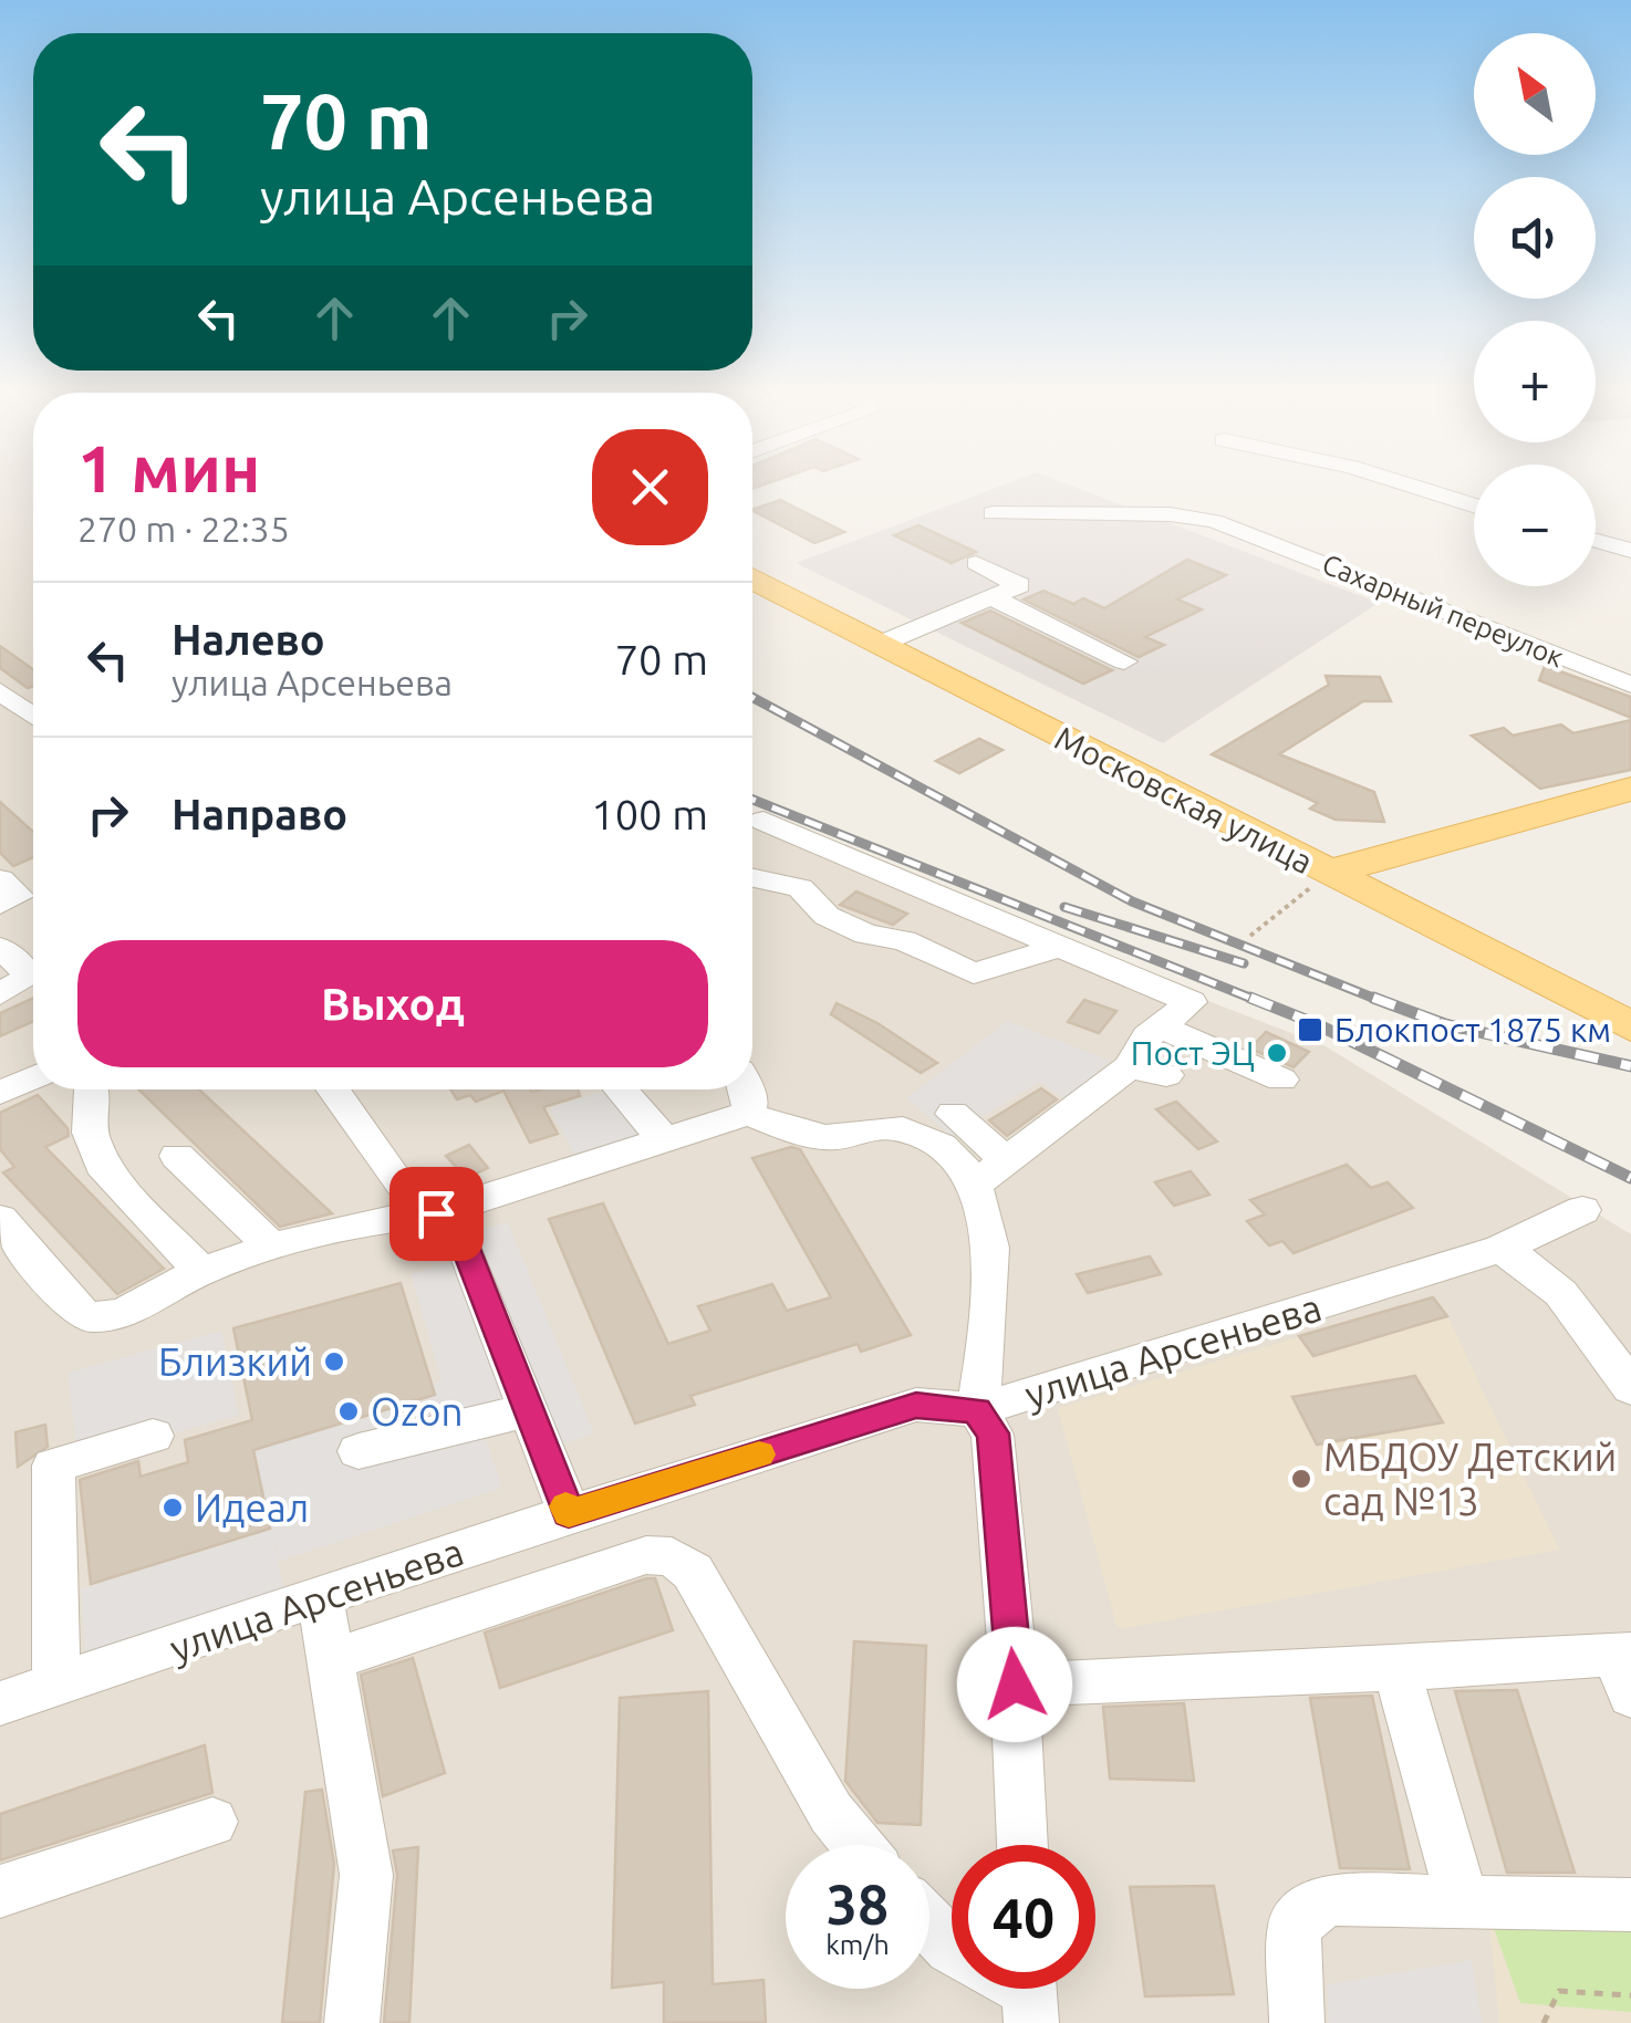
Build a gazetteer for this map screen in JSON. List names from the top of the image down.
{
  "streets": {
    "main road": ["Московская улица"],
    "street": ["Сахарный переулок", "улица Арсеньева"]
  },
  "places": {
    "transit": ["Блокпост 1875 км"],
    "other": [
      "Пост ЭЦ",
      "Близкий",
      "Ozon",
      "МБДОУ Детский сад №13",
      "Идеал"
    ]
  },
  "north": "top left",
  "page": {
    "map_buttons": ["+", "−"],
    "turn": ["70 m", "улица Арсеньева"],
    "heading": ["1 мин", "270 m · 22:35"],
    "list": [
      {
        "name": "Налево",
        "note": "улица Арсеньева",
        "value": "70 m"
      },
      {
        "name": "Направо",
        "value": "100 m"
      }
    ],
    "buttons": "Выход",
    "speed": "38 km/h",
    "limit": "40"
  }
}
